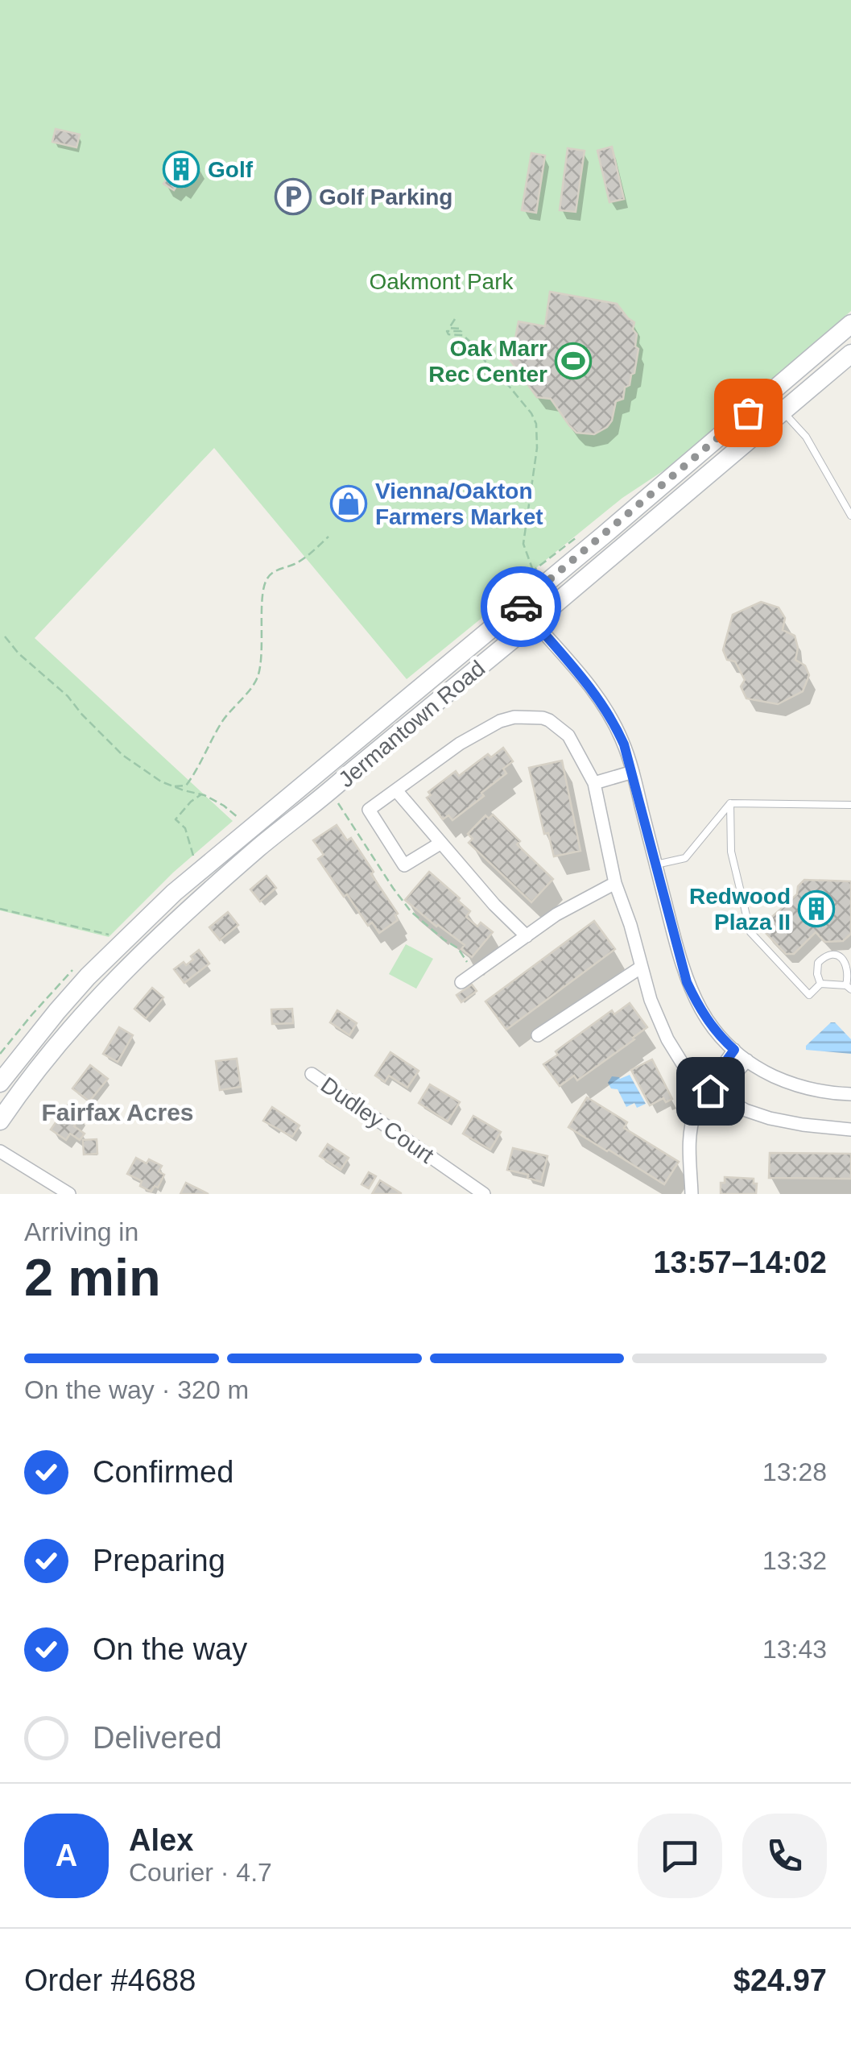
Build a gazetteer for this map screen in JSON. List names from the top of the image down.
{
  "streets": {
    "main road": ["Jermantown Road"],
    "street": ["Dudley Court"]
  },
  "districts": ["Fairfax Acres"],
  "parks": ["Oakmont Park"],
  "places": {
    "building": ["Golf", "Redwood Plaza II"],
    "parking": ["Golf Parking"],
    "sports": ["Oak Marr Rec Center"],
    "shop": ["Vienna/Oakton Farmers Market"]
  },
  "page": {
    "heading": ["2 min", "Arriving in", "13:57–14:02"],
    "panel": [
      "Alex",
      "Courier · 4.7",
      "Order #4688",
      "$24.97"
    ],
    "bar": "On the way · 320 m",
    "list": [
      ["Confirmed", "13:28"],
      ["Preparing", "13:32"],
      ["On the way", "13:43"],
      "Delivered"
    ],
    "round": "A"
  }
}
